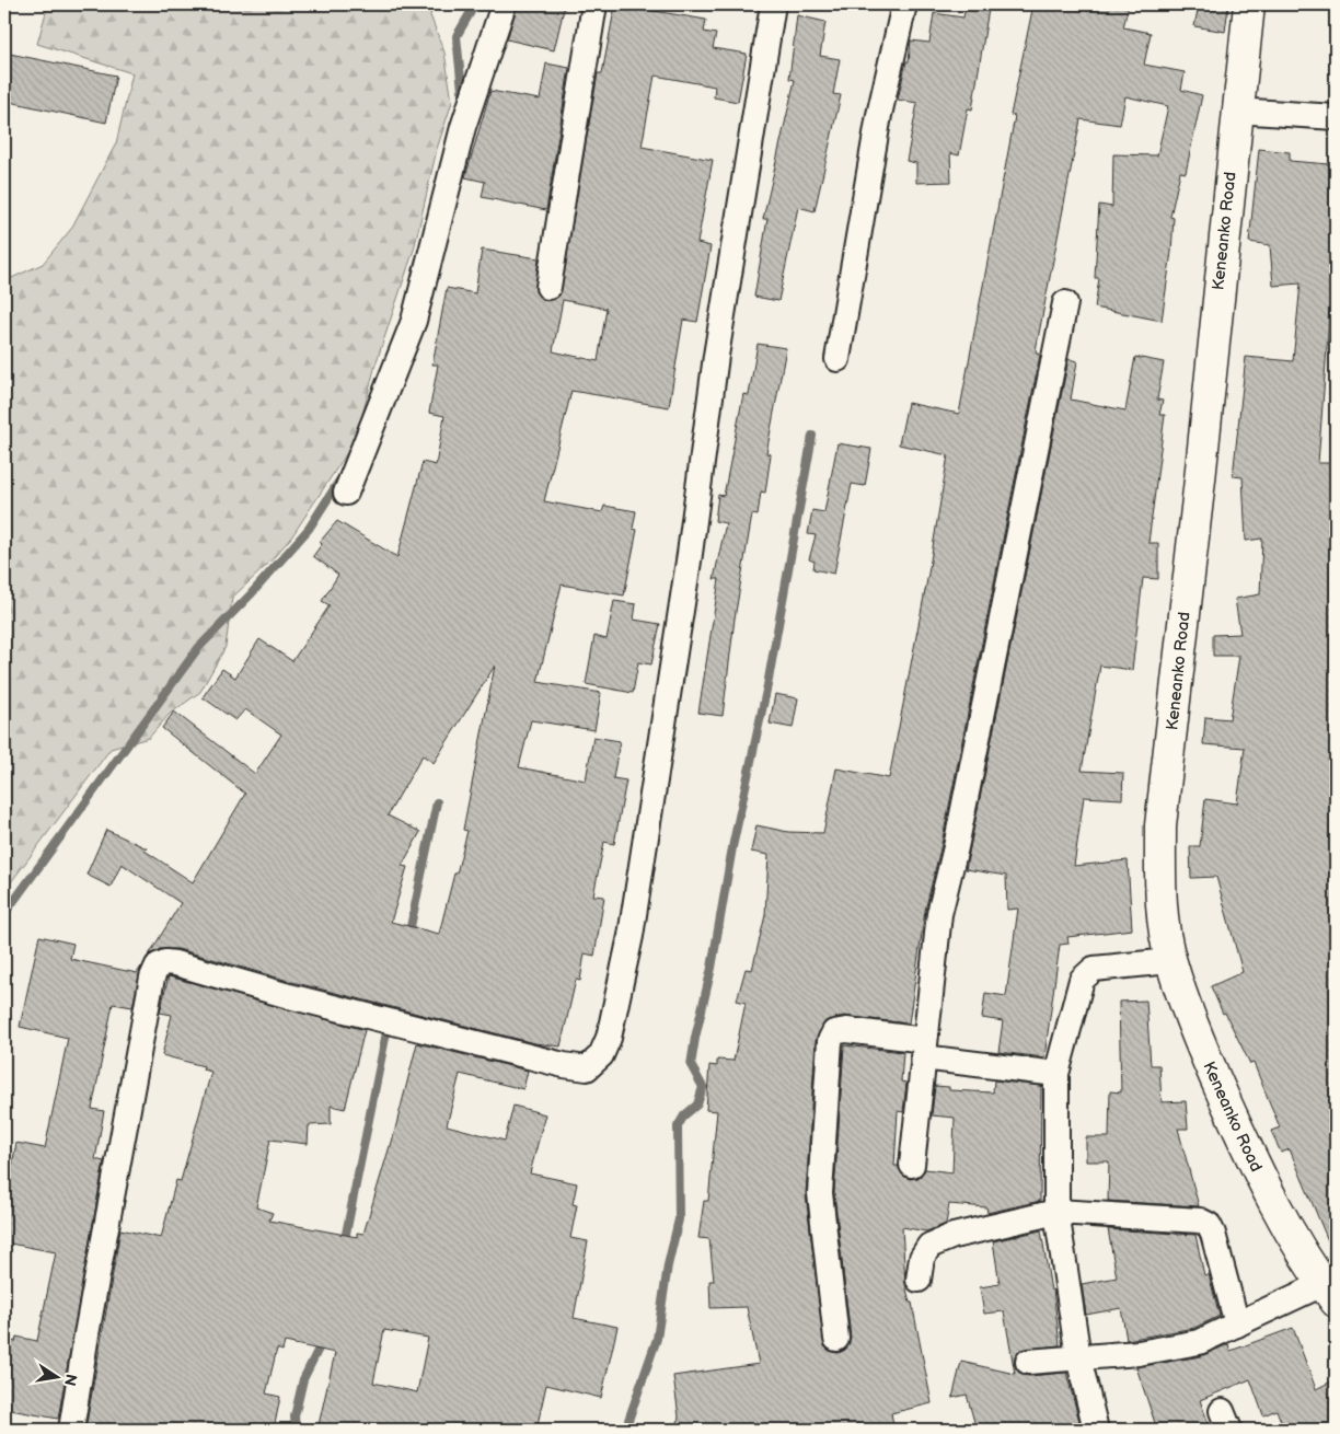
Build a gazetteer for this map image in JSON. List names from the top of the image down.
{
  "streets": {
    "street": ["Keneanko Road"]
  },
  "north": "right"
}
